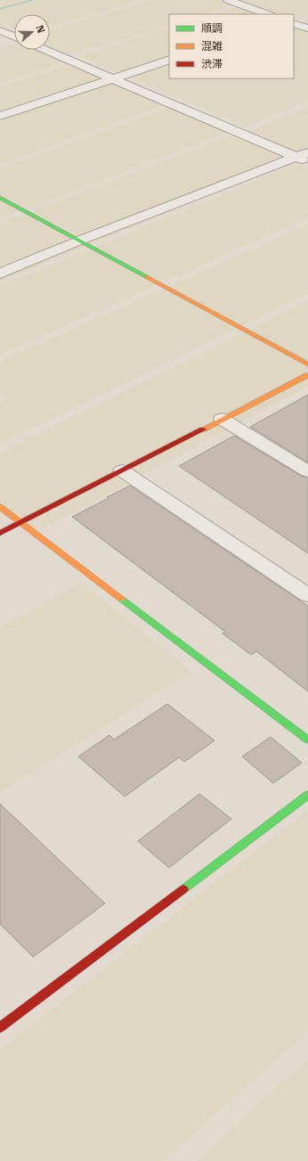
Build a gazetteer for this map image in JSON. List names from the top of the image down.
{
  "legend": ["順調", "混雑", "渋滞"],
  "north": "right"
}
